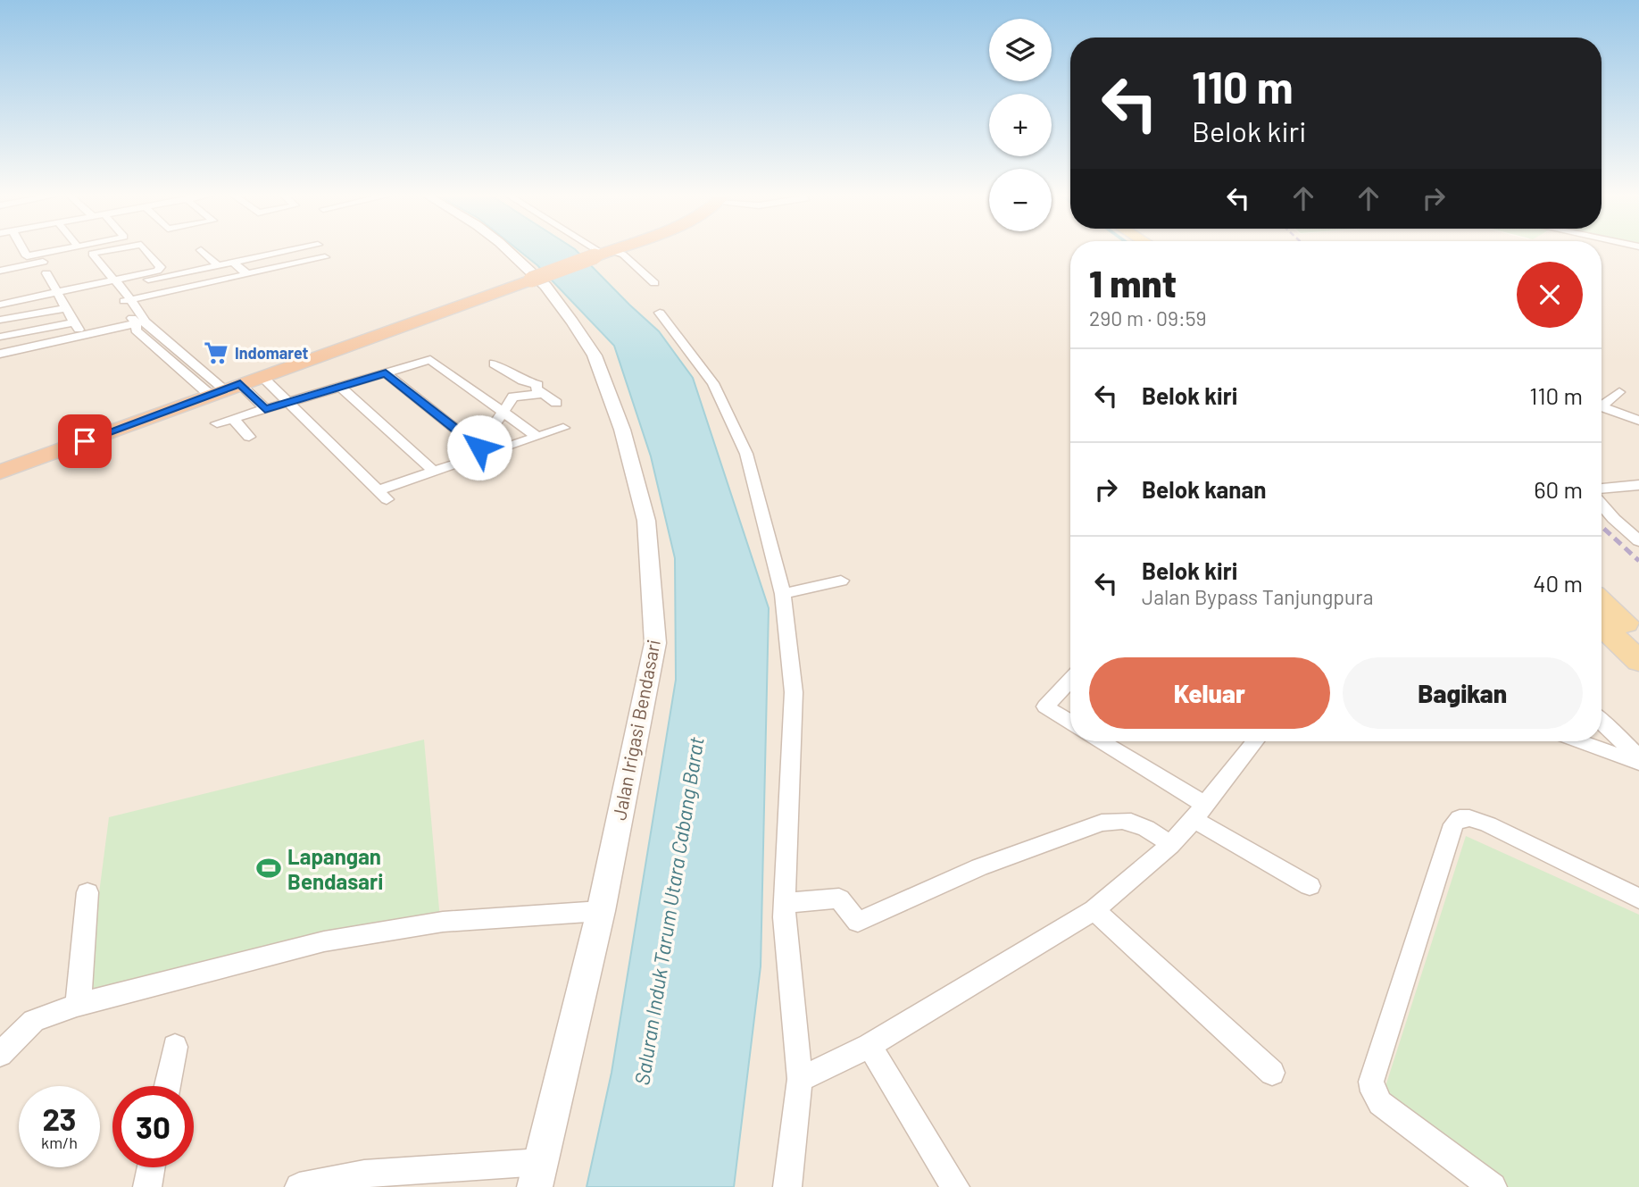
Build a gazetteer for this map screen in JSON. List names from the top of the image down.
{
  "streets": {
    "street": ["Jalan Irigasi Bendasari"]
  },
  "water": ["Saluran Induk Tarum Utara Cabang Barat"],
  "places": {
    "supermarket": ["Indomaret"],
    "sports": ["Lapangan Bendasari"]
  },
  "page": {
    "map_buttons": ["+", "−"],
    "turn": ["110 m", "Belok kiri"],
    "heading": ["1 mnt", "290 m · 09:59"],
    "list": [
      {
        "name": "Belok kiri",
        "value": "110 m"
      },
      {
        "name": "Belok kanan",
        "value": "60 m"
      },
      {
        "name": "Belok kiri",
        "note": "Jalan Bypass Tanjungpura",
        "value": "40 m"
      }
    ],
    "buttons": ["Keluar", "Bagikan"],
    "speed": "23 km/h",
    "limit": "30"
  }
}
